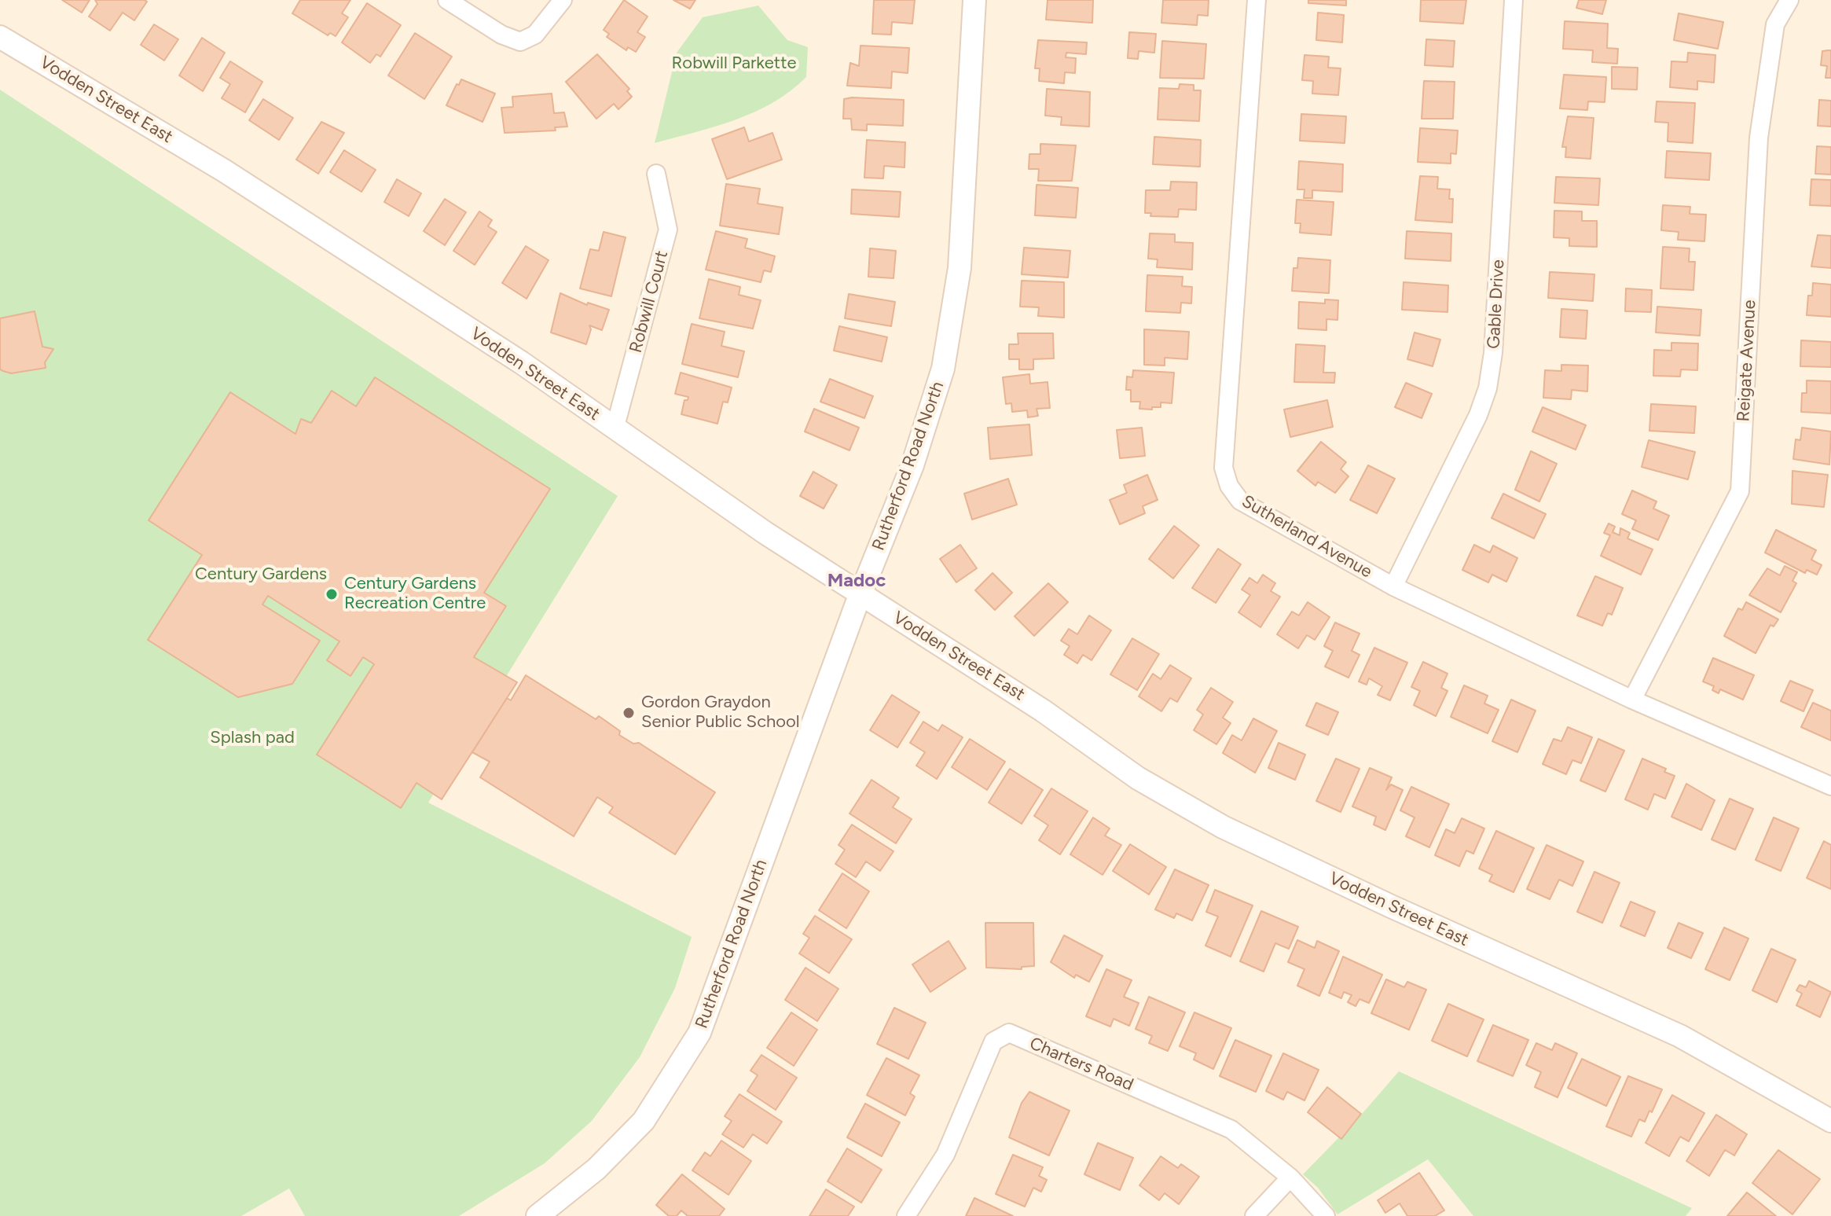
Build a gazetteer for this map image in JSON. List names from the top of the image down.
{
  "streets": {
    "street": [
      "Vodden Street East",
      "Robwill Court",
      "Gable Drive",
      "Reigate Avenue",
      "Rutherford Road North",
      "Sutherland Avenue",
      "Charters Road"
    ]
  },
  "crossings": [
    ["Vodden Street East", "Robwill Court"],
    ["Vodden Street East", "Rutherford Road North"],
    ["Gable Drive", "Sutherland Avenue"],
    ["Reigate Avenue", "Sutherland Avenue"]
  ],
  "districts": ["Madoc"],
  "parks": ["Robwill Parkette", "Century Gardens", "Splash pad"],
  "places": ["Century Gardens Recreation Centre", "Gordon Graydon Senior Public School"]
}
